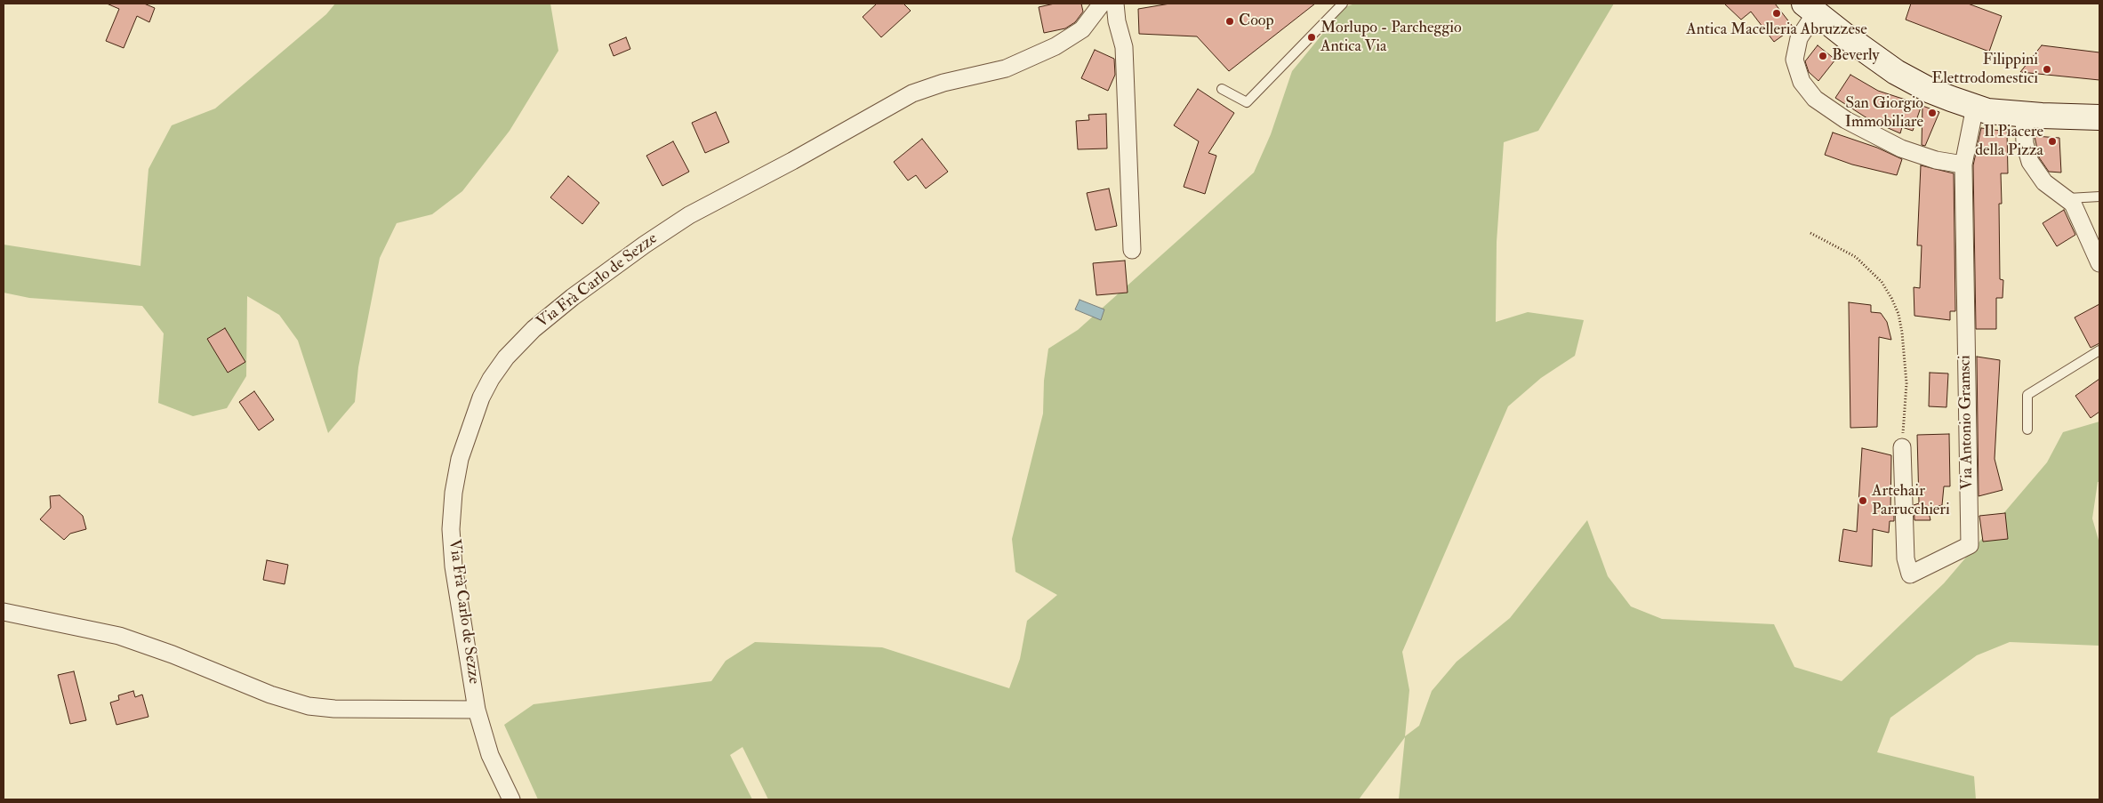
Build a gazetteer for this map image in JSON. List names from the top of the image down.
{
  "streets": {
    "street": ["Via Frà Carlo de Sezze", "Via Antonio Gramsci"]
  },
  "places": [
    "Antica Macelleria Abruzzese",
    "Coop",
    "Morlupo - Parcheggio Antica Via",
    "Beverly",
    "Filippini Elettrodomestici",
    "San Giorgio Immobiliare",
    "Il Piacere della Pizza",
    "Artehair Parrucchieri"
  ]
}
